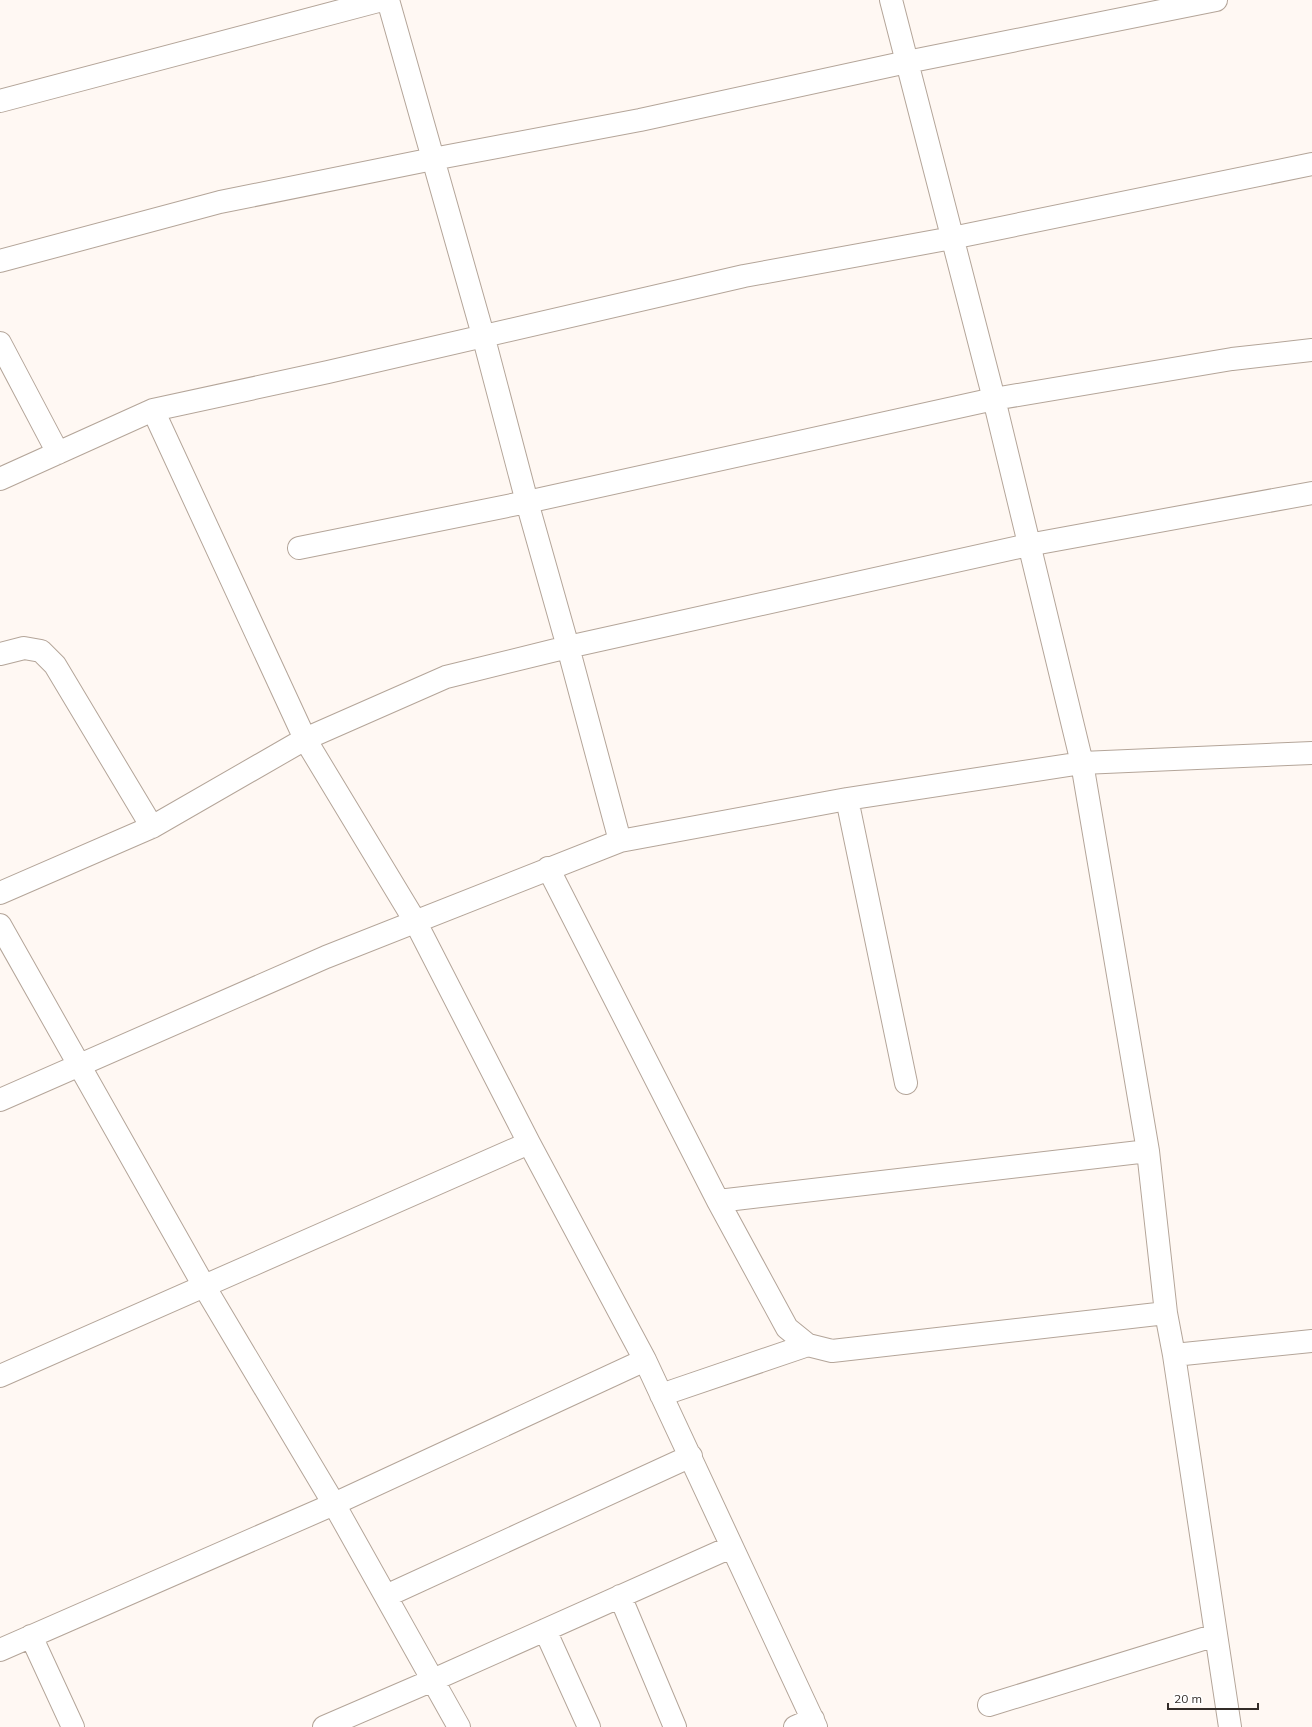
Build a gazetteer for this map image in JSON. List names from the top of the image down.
{
  "scale_bar": "20 m"
}
